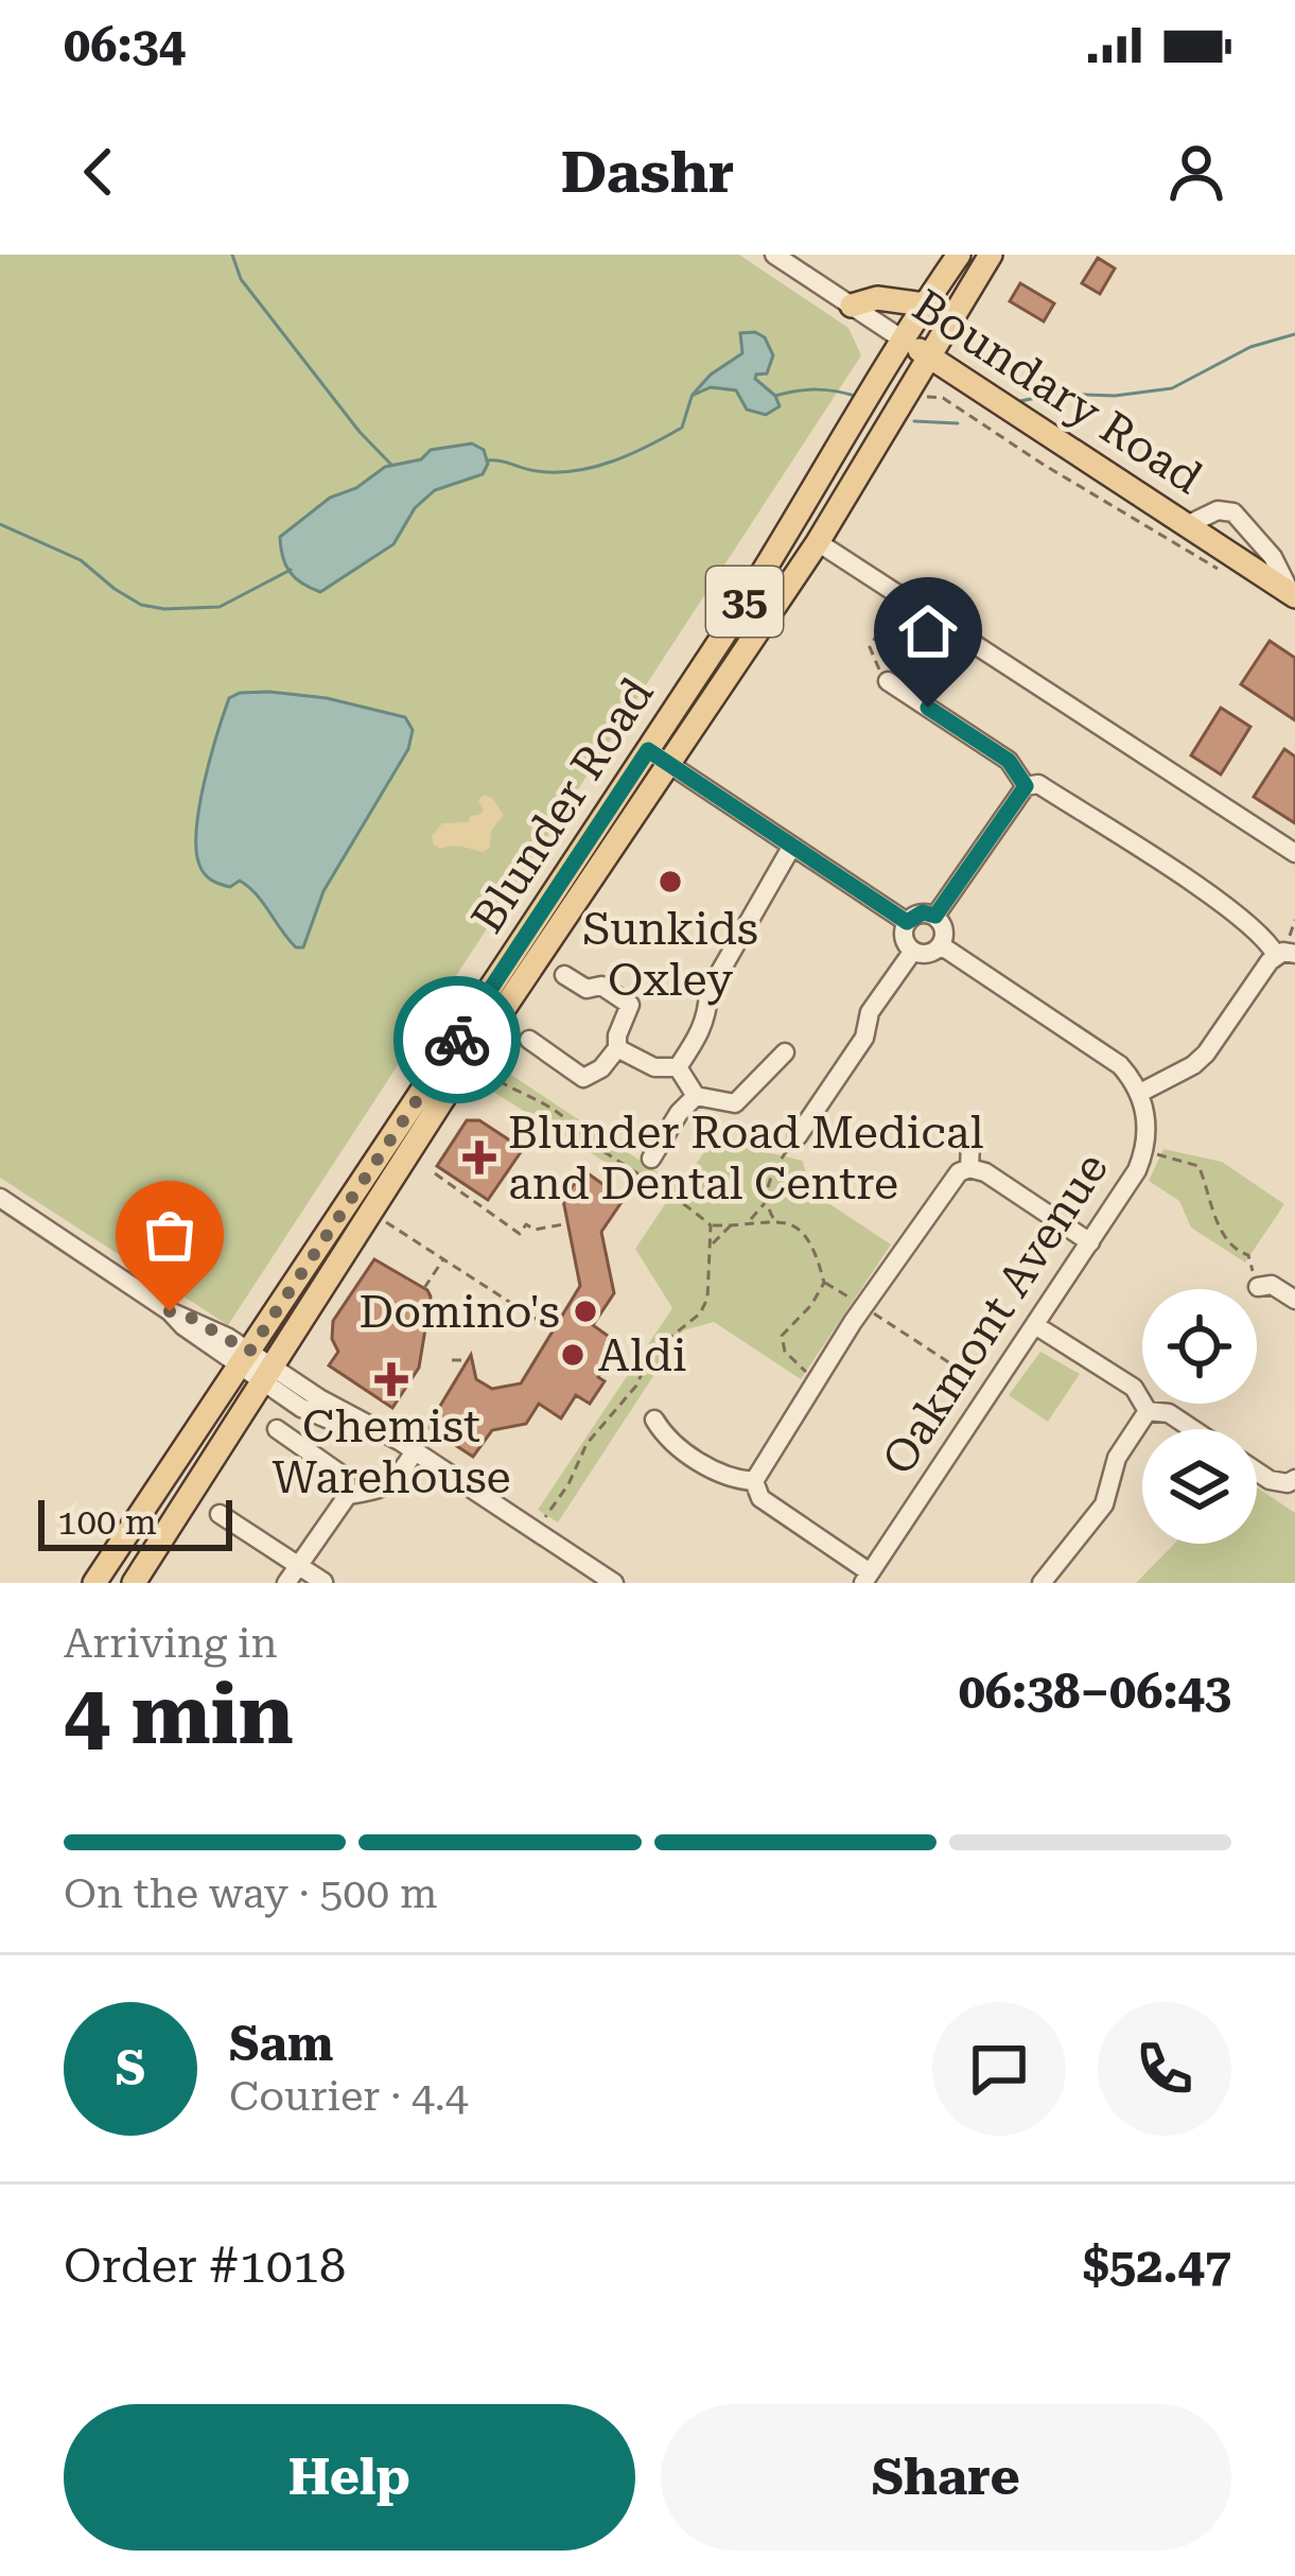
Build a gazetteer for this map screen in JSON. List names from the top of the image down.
{
  "streets": {
    "main road": ["Boundary Road", "35", "Blunder Road"],
    "street": ["Oakmont Avenue"]
  },
  "crossings": [
    ["Boundary Road", "Blunder Road"]
  ],
  "places": {
    "other": ["Sunkids Oxley", "Domino's", "Aldi"],
    "health": ["Blunder Road Medical and Dental Centre", "Chemist Warehouse"]
  },
  "scale_bar": "100 m",
  "page": {
    "status": "06:34",
    "header": "Dashr",
    "scale": "100 m",
    "heading": ["4 min", "Arriving in", "06:38–06:43"],
    "panel": [
      "Sam",
      "Courier · 4.4",
      "Order #1018",
      "$52.47"
    ],
    "bar": "On the way · 500 m",
    "round": "S",
    "buttons": ["Help", "Share"]
  }
}
